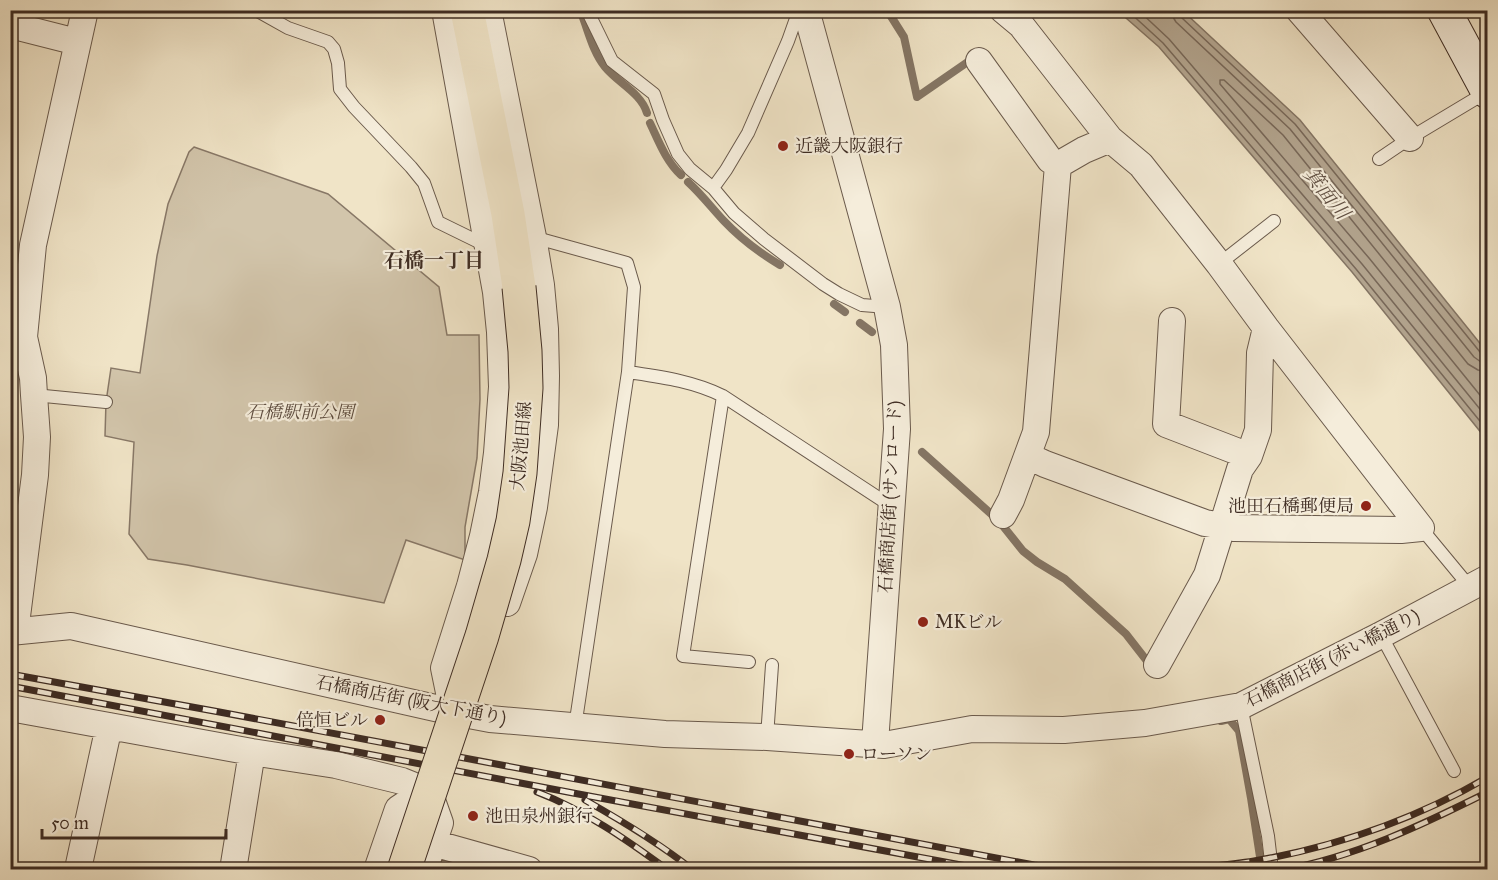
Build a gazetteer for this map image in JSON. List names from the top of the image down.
{
  "streets": {
    "main road": ["大阪池田線"],
    "street": ["石橋商店街 (サンロード)", "石橋商店街 (赤い橋通り)", "石橋商店街 (阪大下通り)"]
  },
  "crossings": [
    ["石橋商店街 (サンロード)", "石橋商店街 (赤い橋通り)"],
    ["石橋商店街 (サンロード)", "石橋商店街 (阪大下通り)"],
    ["石橋商店街 (赤い橋通り)", "石橋商店街 (阪大下通り)"]
  ],
  "districts": ["石橋一丁目"],
  "water": ["箕面川"],
  "parks": ["石橋駅前公園"],
  "places": [
    "近畿大阪銀行",
    "池田石橋郵便局",
    "MKビル",
    "倍恒ビル",
    "ローソン",
    "池田泉州銀行"
  ],
  "scale_bar": "50 m"
}
